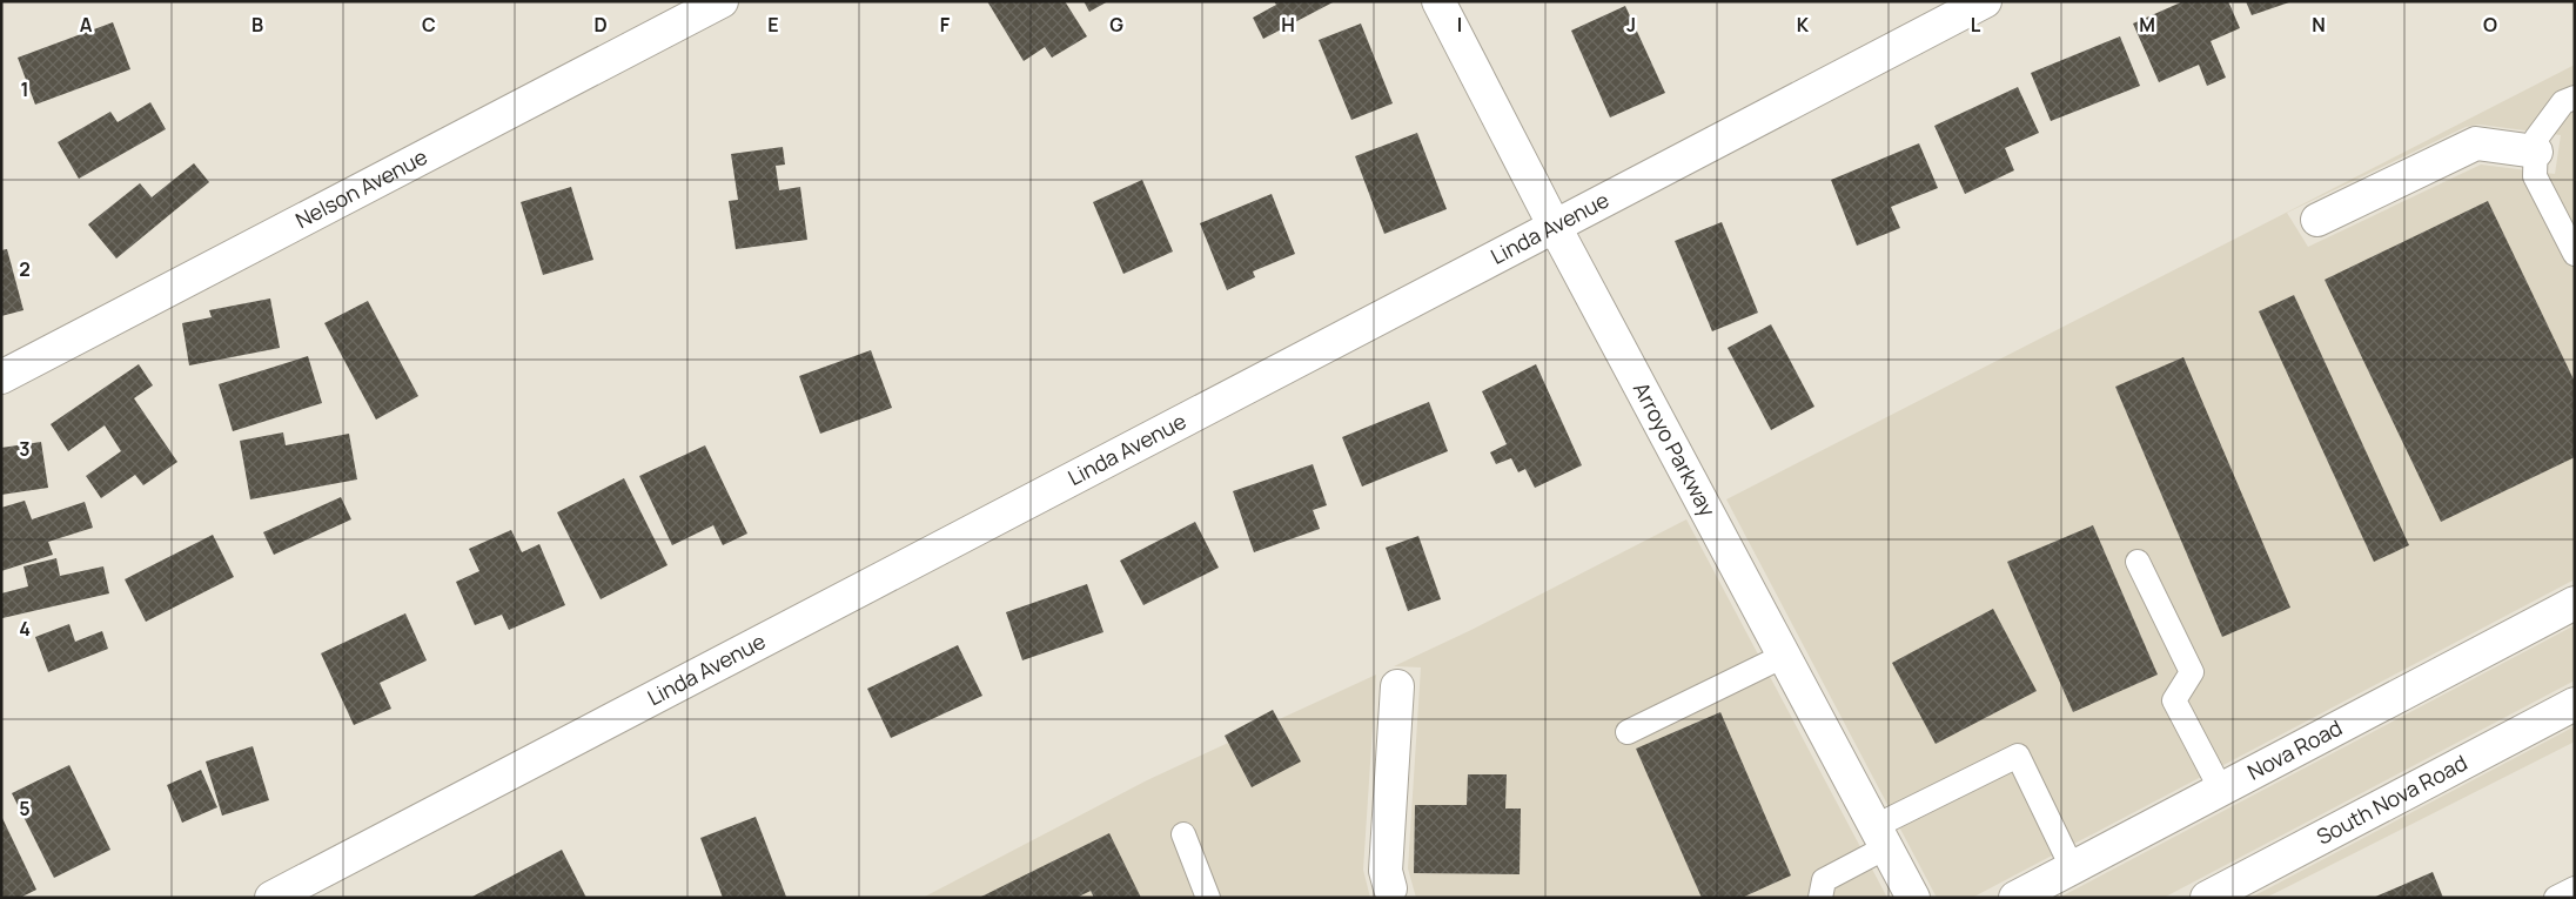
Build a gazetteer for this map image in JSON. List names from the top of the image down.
{
  "streets": {
    "street": [
      "Nelson Avenue",
      "Linda Avenue",
      "Arroyo Parkway",
      "Nova Road",
      "South Nova Road"
    ]
  },
  "crossings": [
    ["Linda Avenue", "Arroyo Parkway"]
  ],
  "grid": {
    "columns": [
      "A",
      "B",
      "C",
      "D",
      "E",
      "F",
      "G",
      "H",
      "I",
      "J",
      "K",
      "L",
      "M",
      "N",
      "O"
    ],
    "rows": [
      "1",
      "2",
      "3",
      "4",
      "5"
    ]
  }
}
